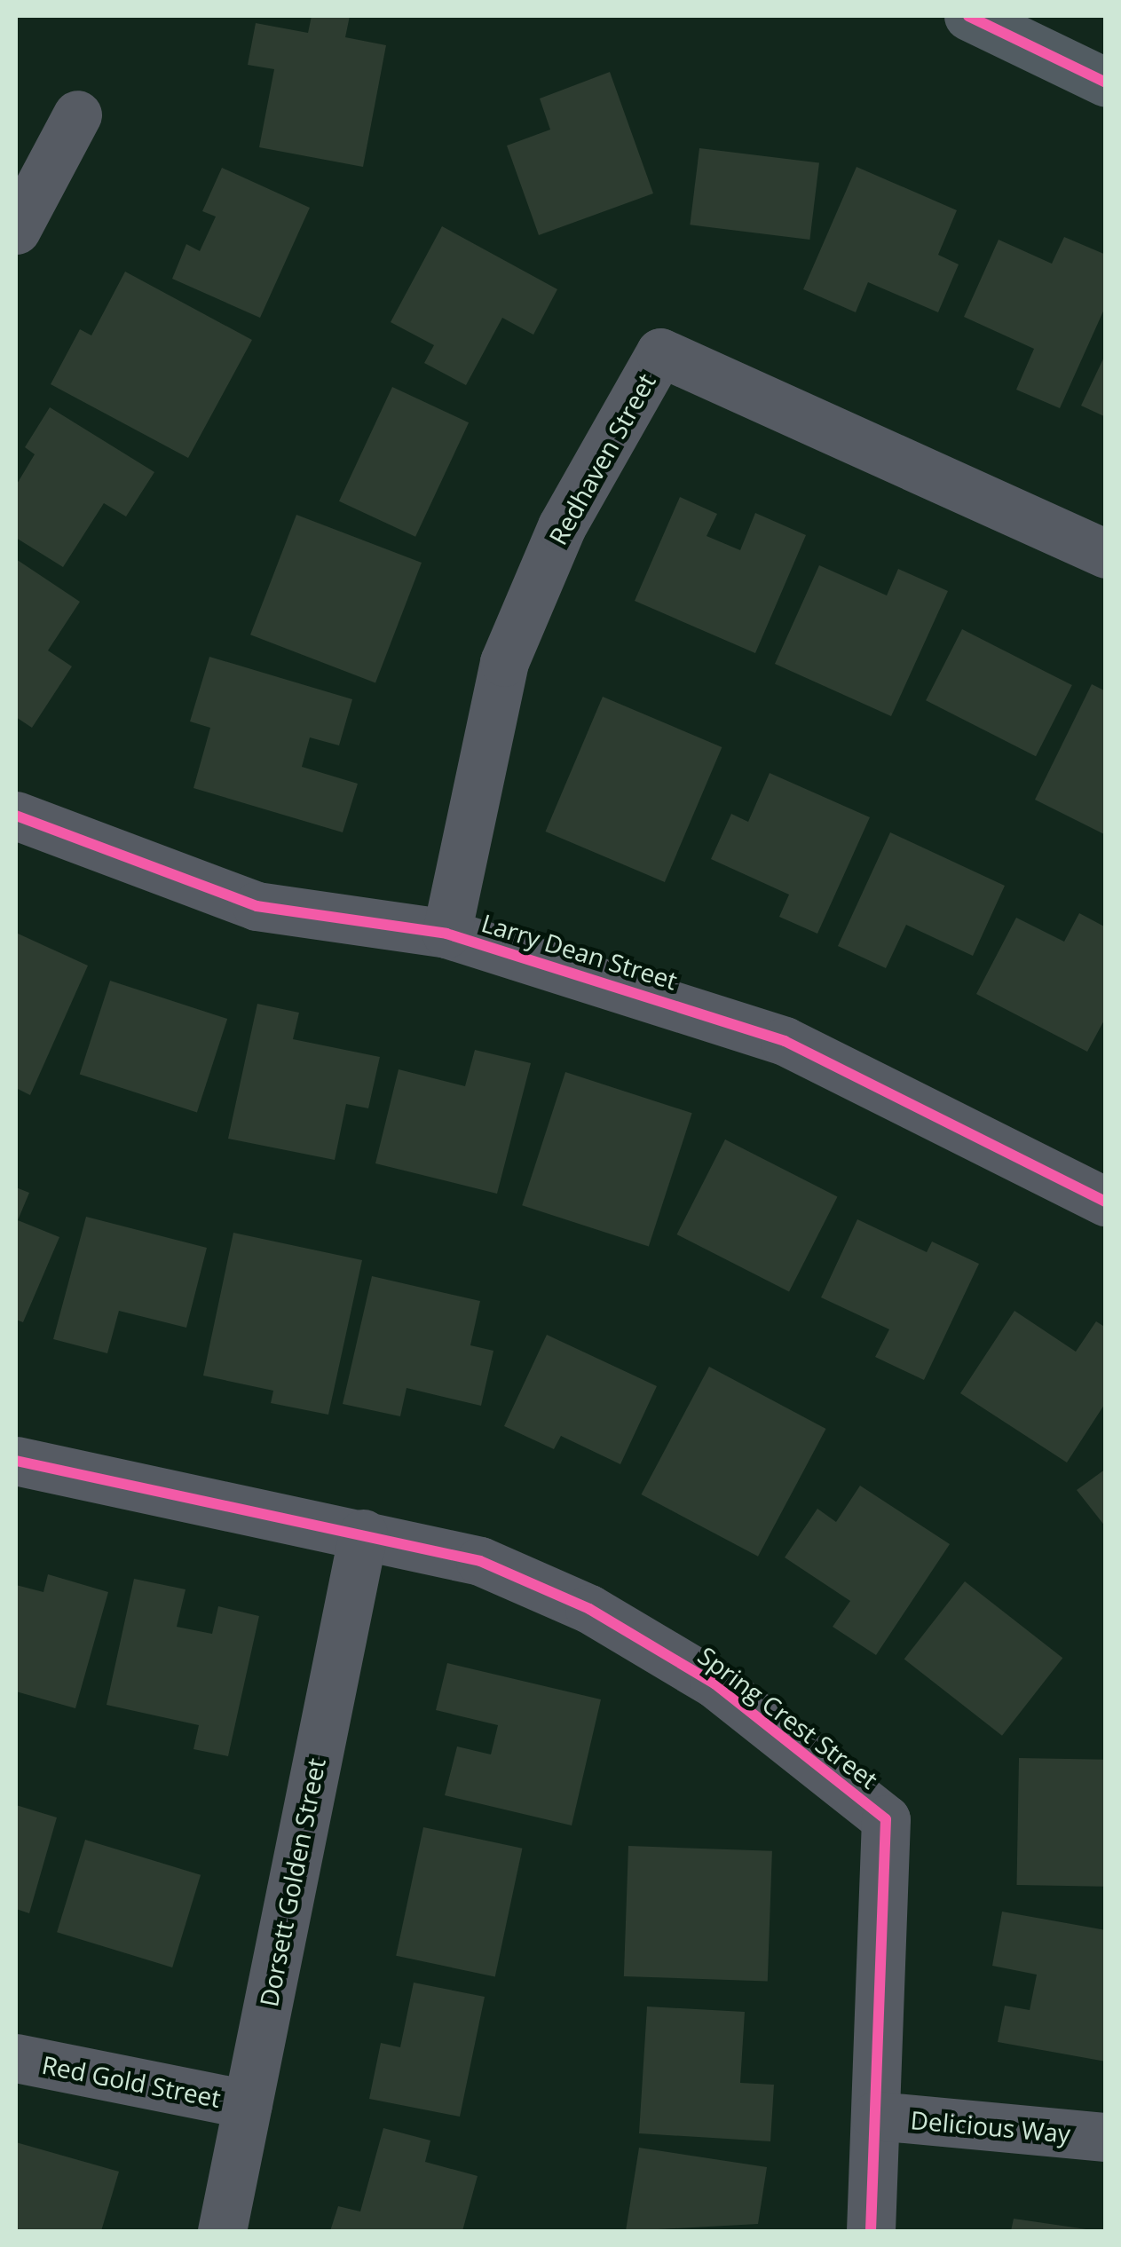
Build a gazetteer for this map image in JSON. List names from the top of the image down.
{
  "streets": {
    "street": [
      "Redhaven Street",
      "Larry Dean Street",
      "Spring Crest Street",
      "Dorsett Golden Street",
      "Red Gold Street",
      "Delicious Way"
    ]
  },
  "crossings": [
    ["Redhaven Street", "Larry Dean Street"],
    ["Spring Crest Street", "Dorsett Golden Street"],
    ["Spring Crest Street", "Delicious Way"],
    ["Dorsett Golden Street", "Red Gold Street"]
  ]
}
